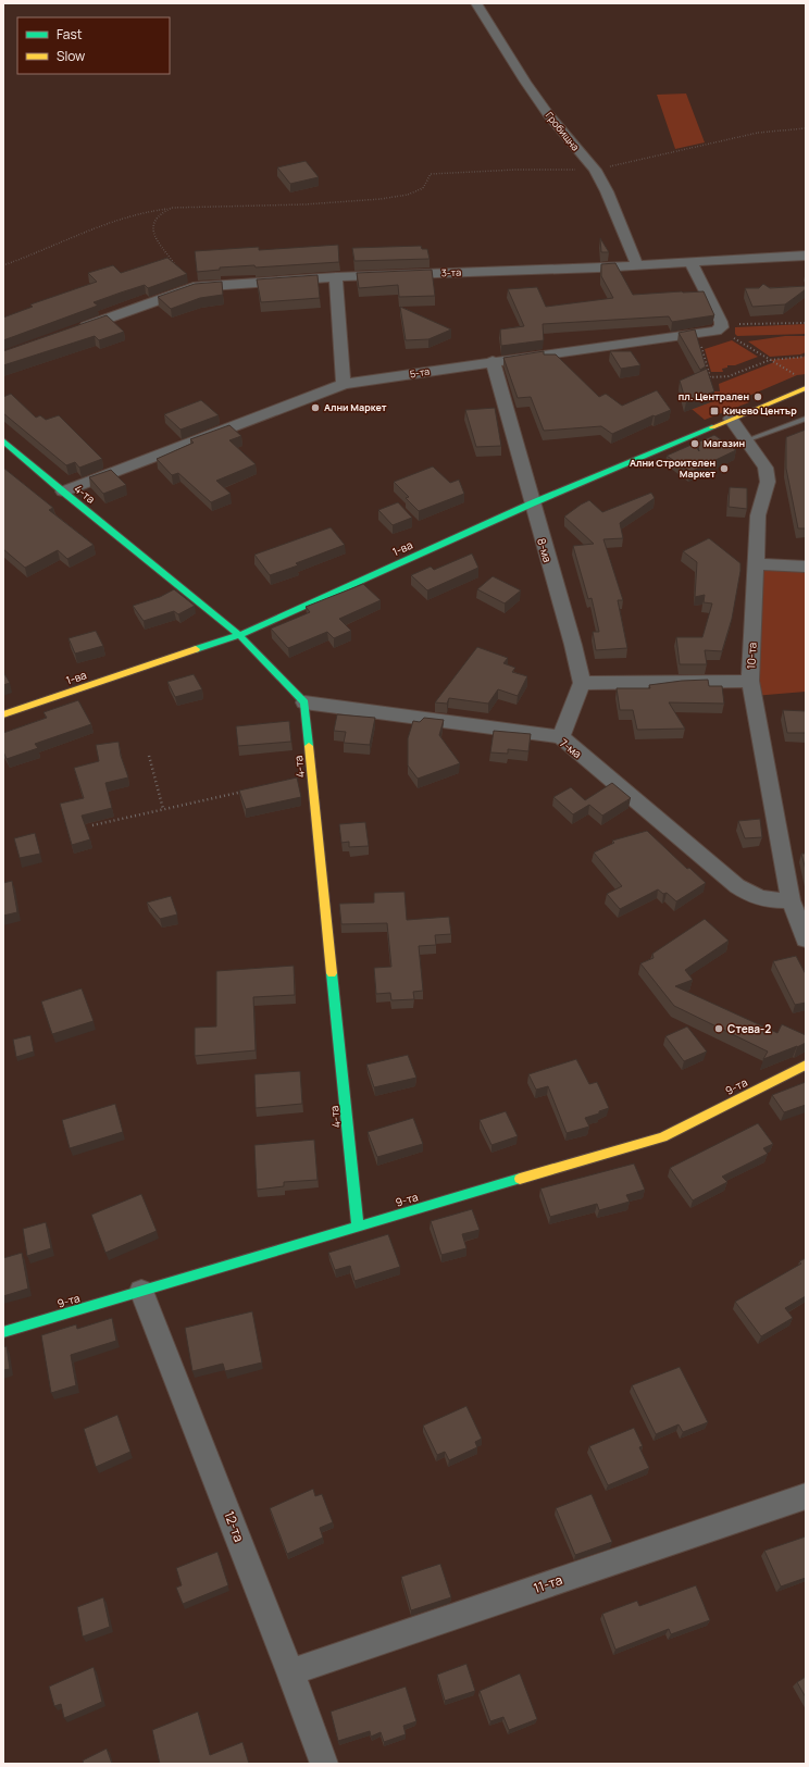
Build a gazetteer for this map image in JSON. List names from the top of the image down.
{
  "streets": {
    "street": [
      "Гробищна",
      "3-та",
      "5-та",
      "4-та",
      "1-ва",
      "8-ма",
      "10-та",
      "7-ма",
      "9-та",
      "12-та",
      "11-та"
    ]
  },
  "crossings": [
    ["Гробищна", "3-та"],
    ["5-та", "4-та"],
    ["5-та", "8-ма"],
    ["4-та", "1-ва"],
    ["4-та", "7-ма"],
    ["4-та", "9-та"],
    ["1-ва", "8-ма"],
    ["1-ва", "10-та"],
    ["10-та", "7-ма"],
    ["9-та", "12-та"],
    ["12-та", "11-та"]
  ],
  "places": {
    "other": [
      "пл. Централен",
      "Ални Маркет",
      "Магазин",
      "Ални Строителен Маркет",
      "Стева-2"
    ],
    "transit": ["Кичево Център"]
  },
  "legend": ["Fast", "Slow"]
}
